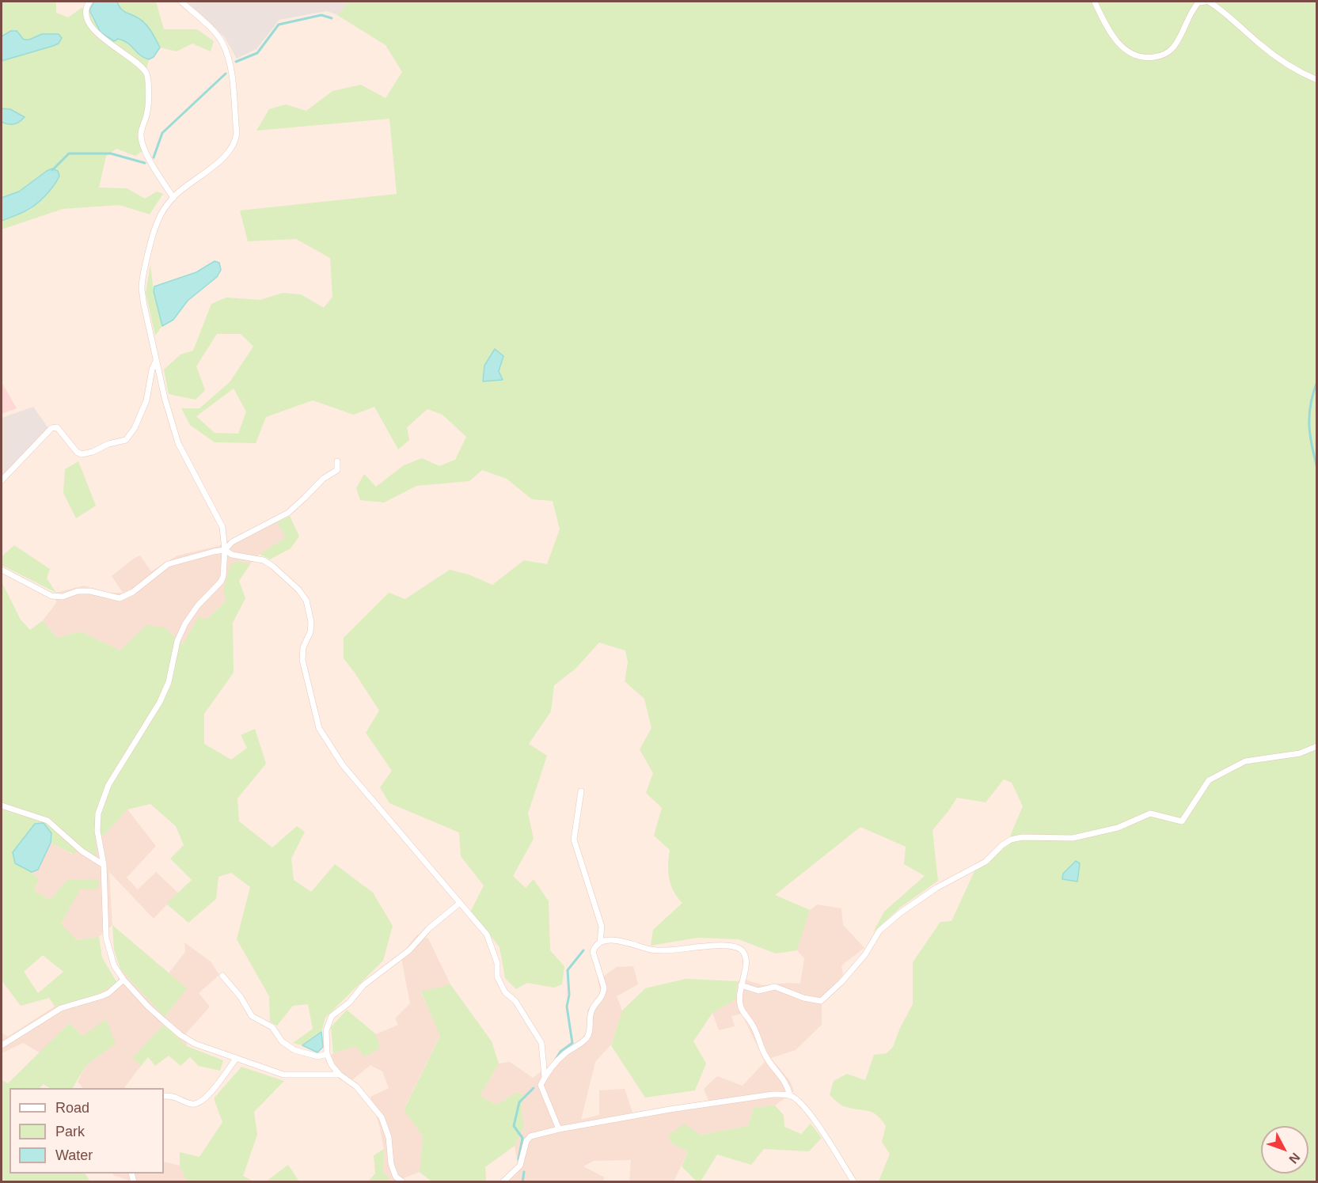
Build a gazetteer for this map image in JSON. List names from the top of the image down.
{
  "legend": ["Road", "Park", "Water"],
  "north": "bottom right"
}
